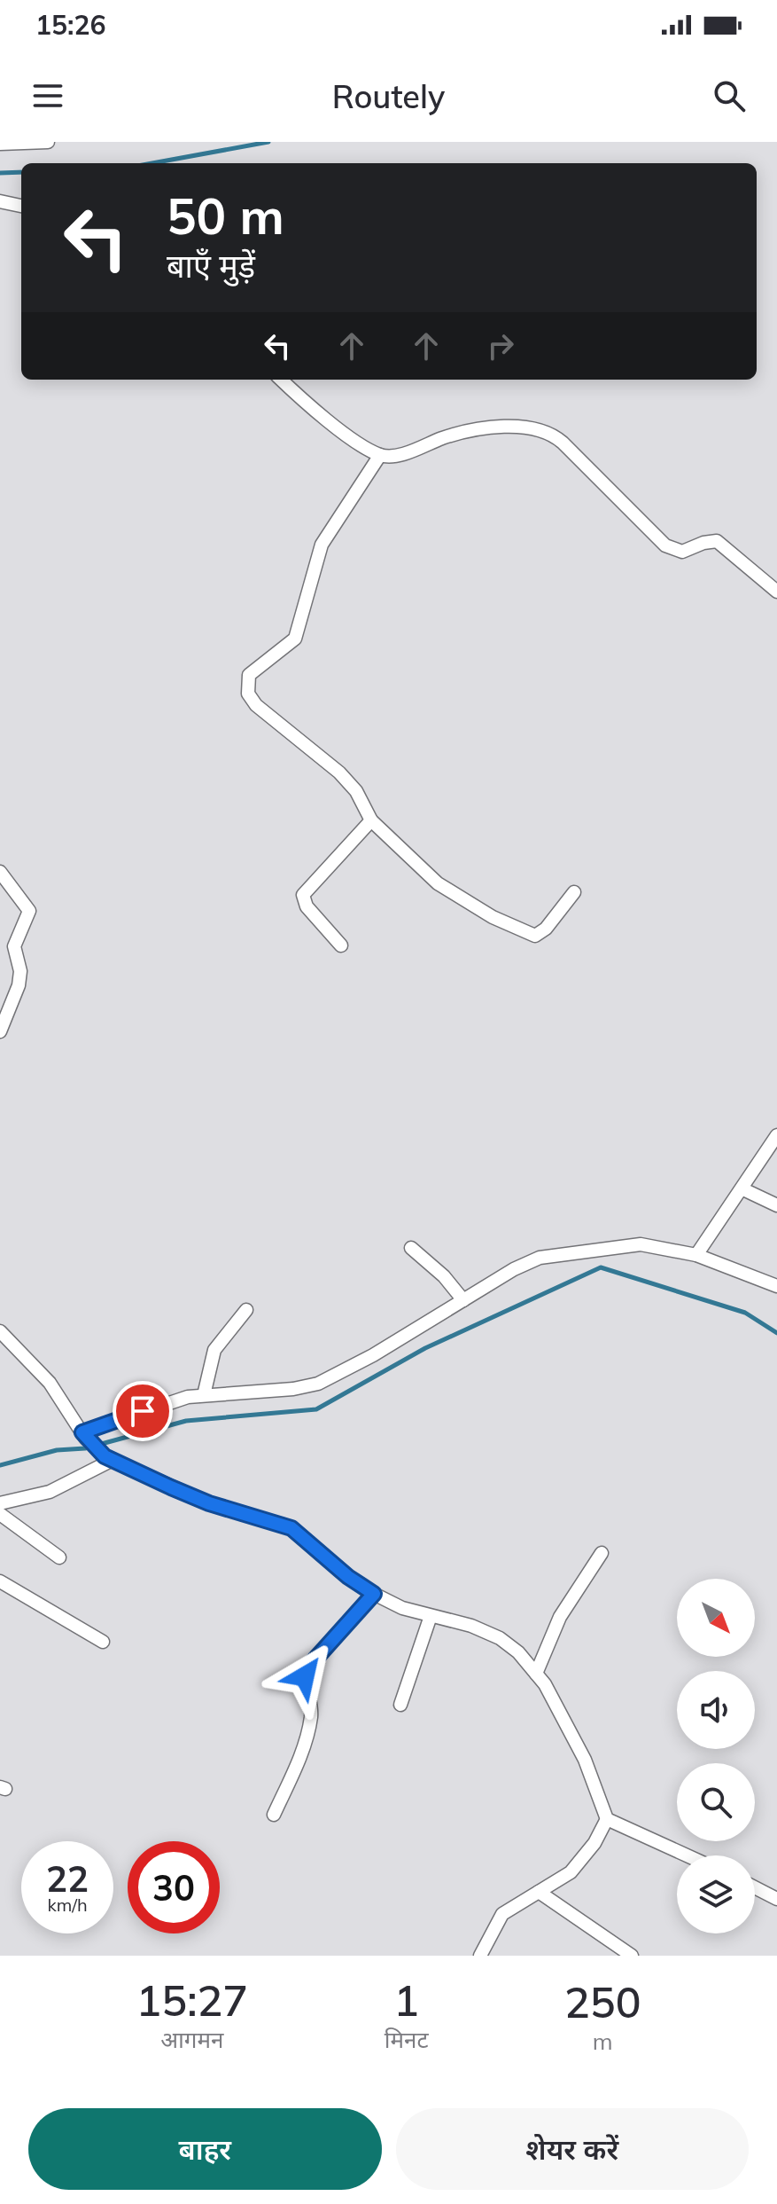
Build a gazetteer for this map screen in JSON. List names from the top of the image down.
{
  "north": "bottom right",
  "page": {
    "status": "15:26",
    "header": "Routely",
    "turn": ["50 m", "बाएँ मुड़ें"],
    "speed": "22 km/h",
    "limit": "30",
    "eta": [
      "15:27",
      "आगमन",
      "1",
      "मिनट",
      "250",
      "m"
    ],
    "buttons": ["बाहर", "शेयर करें"]
  }
}
